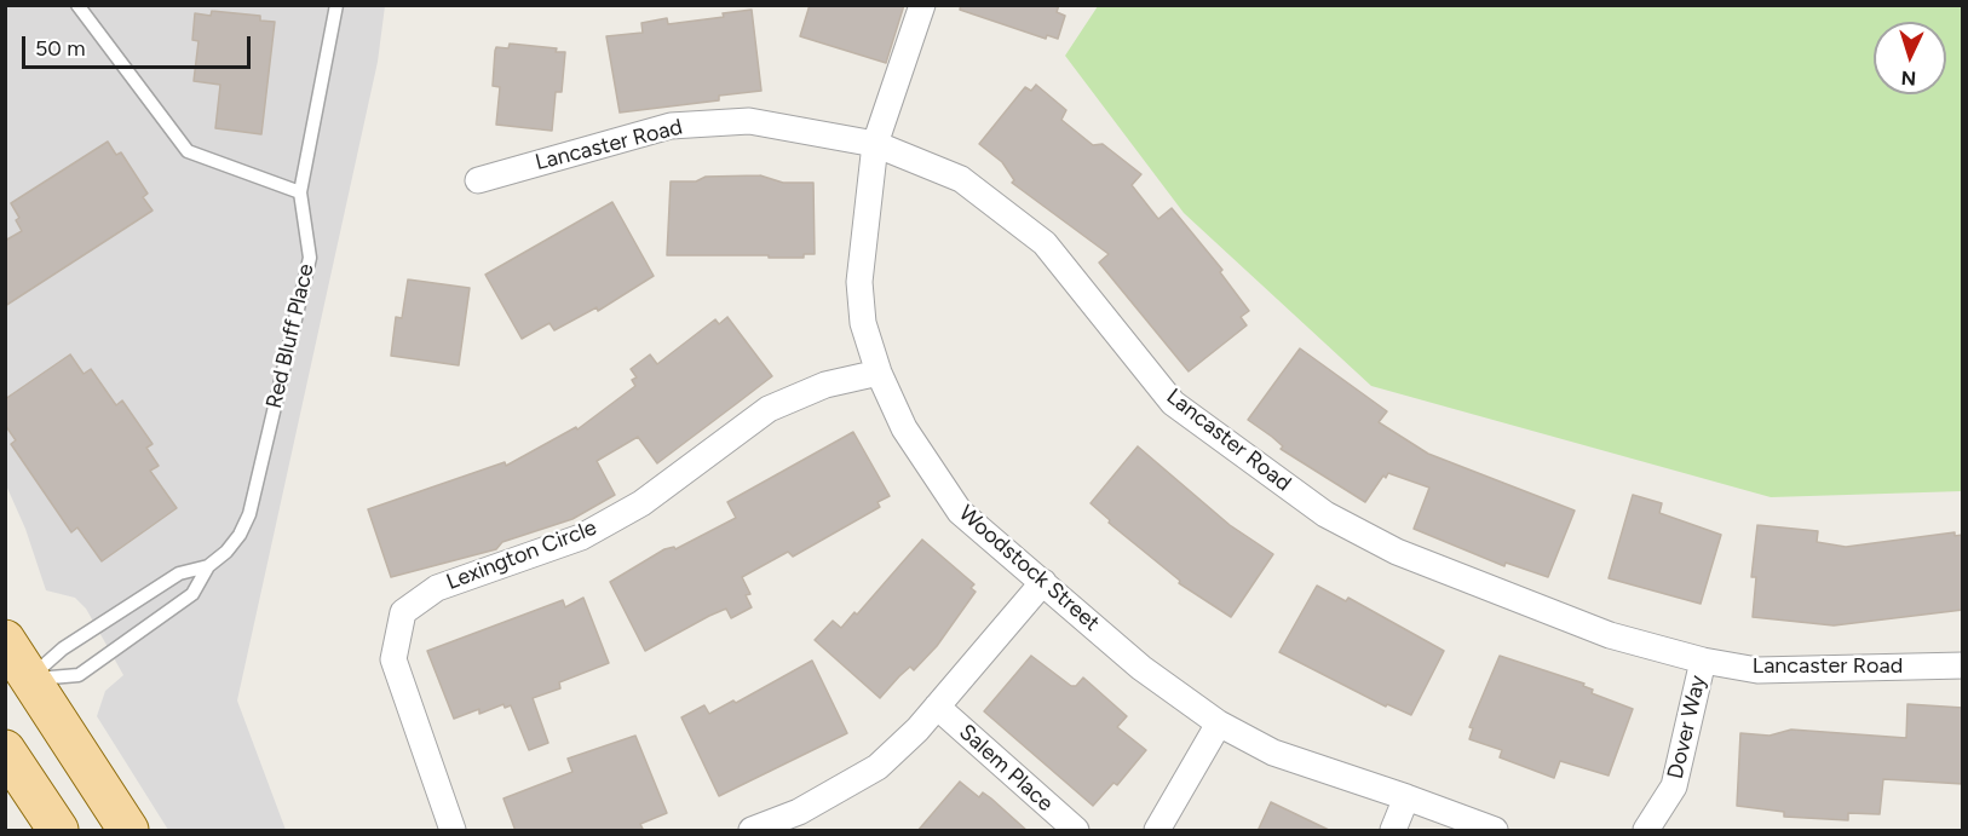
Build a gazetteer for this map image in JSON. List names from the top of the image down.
{
  "streets": {
    "street": [
      "Lancaster Road",
      "Lexington Circle",
      "Woodstock Street",
      "Dover Way",
      "Salem Place"
    ],
    "lane": ["Red Bluff Place"]
  },
  "crossings": [
    ["Lancaster Road", "Woodstock Street"],
    ["Lancaster Road", "Dover Way"],
    ["Lexington Circle", "Woodstock Street"]
  ],
  "scale_bar": "50 m",
  "north": "bottom"
}
